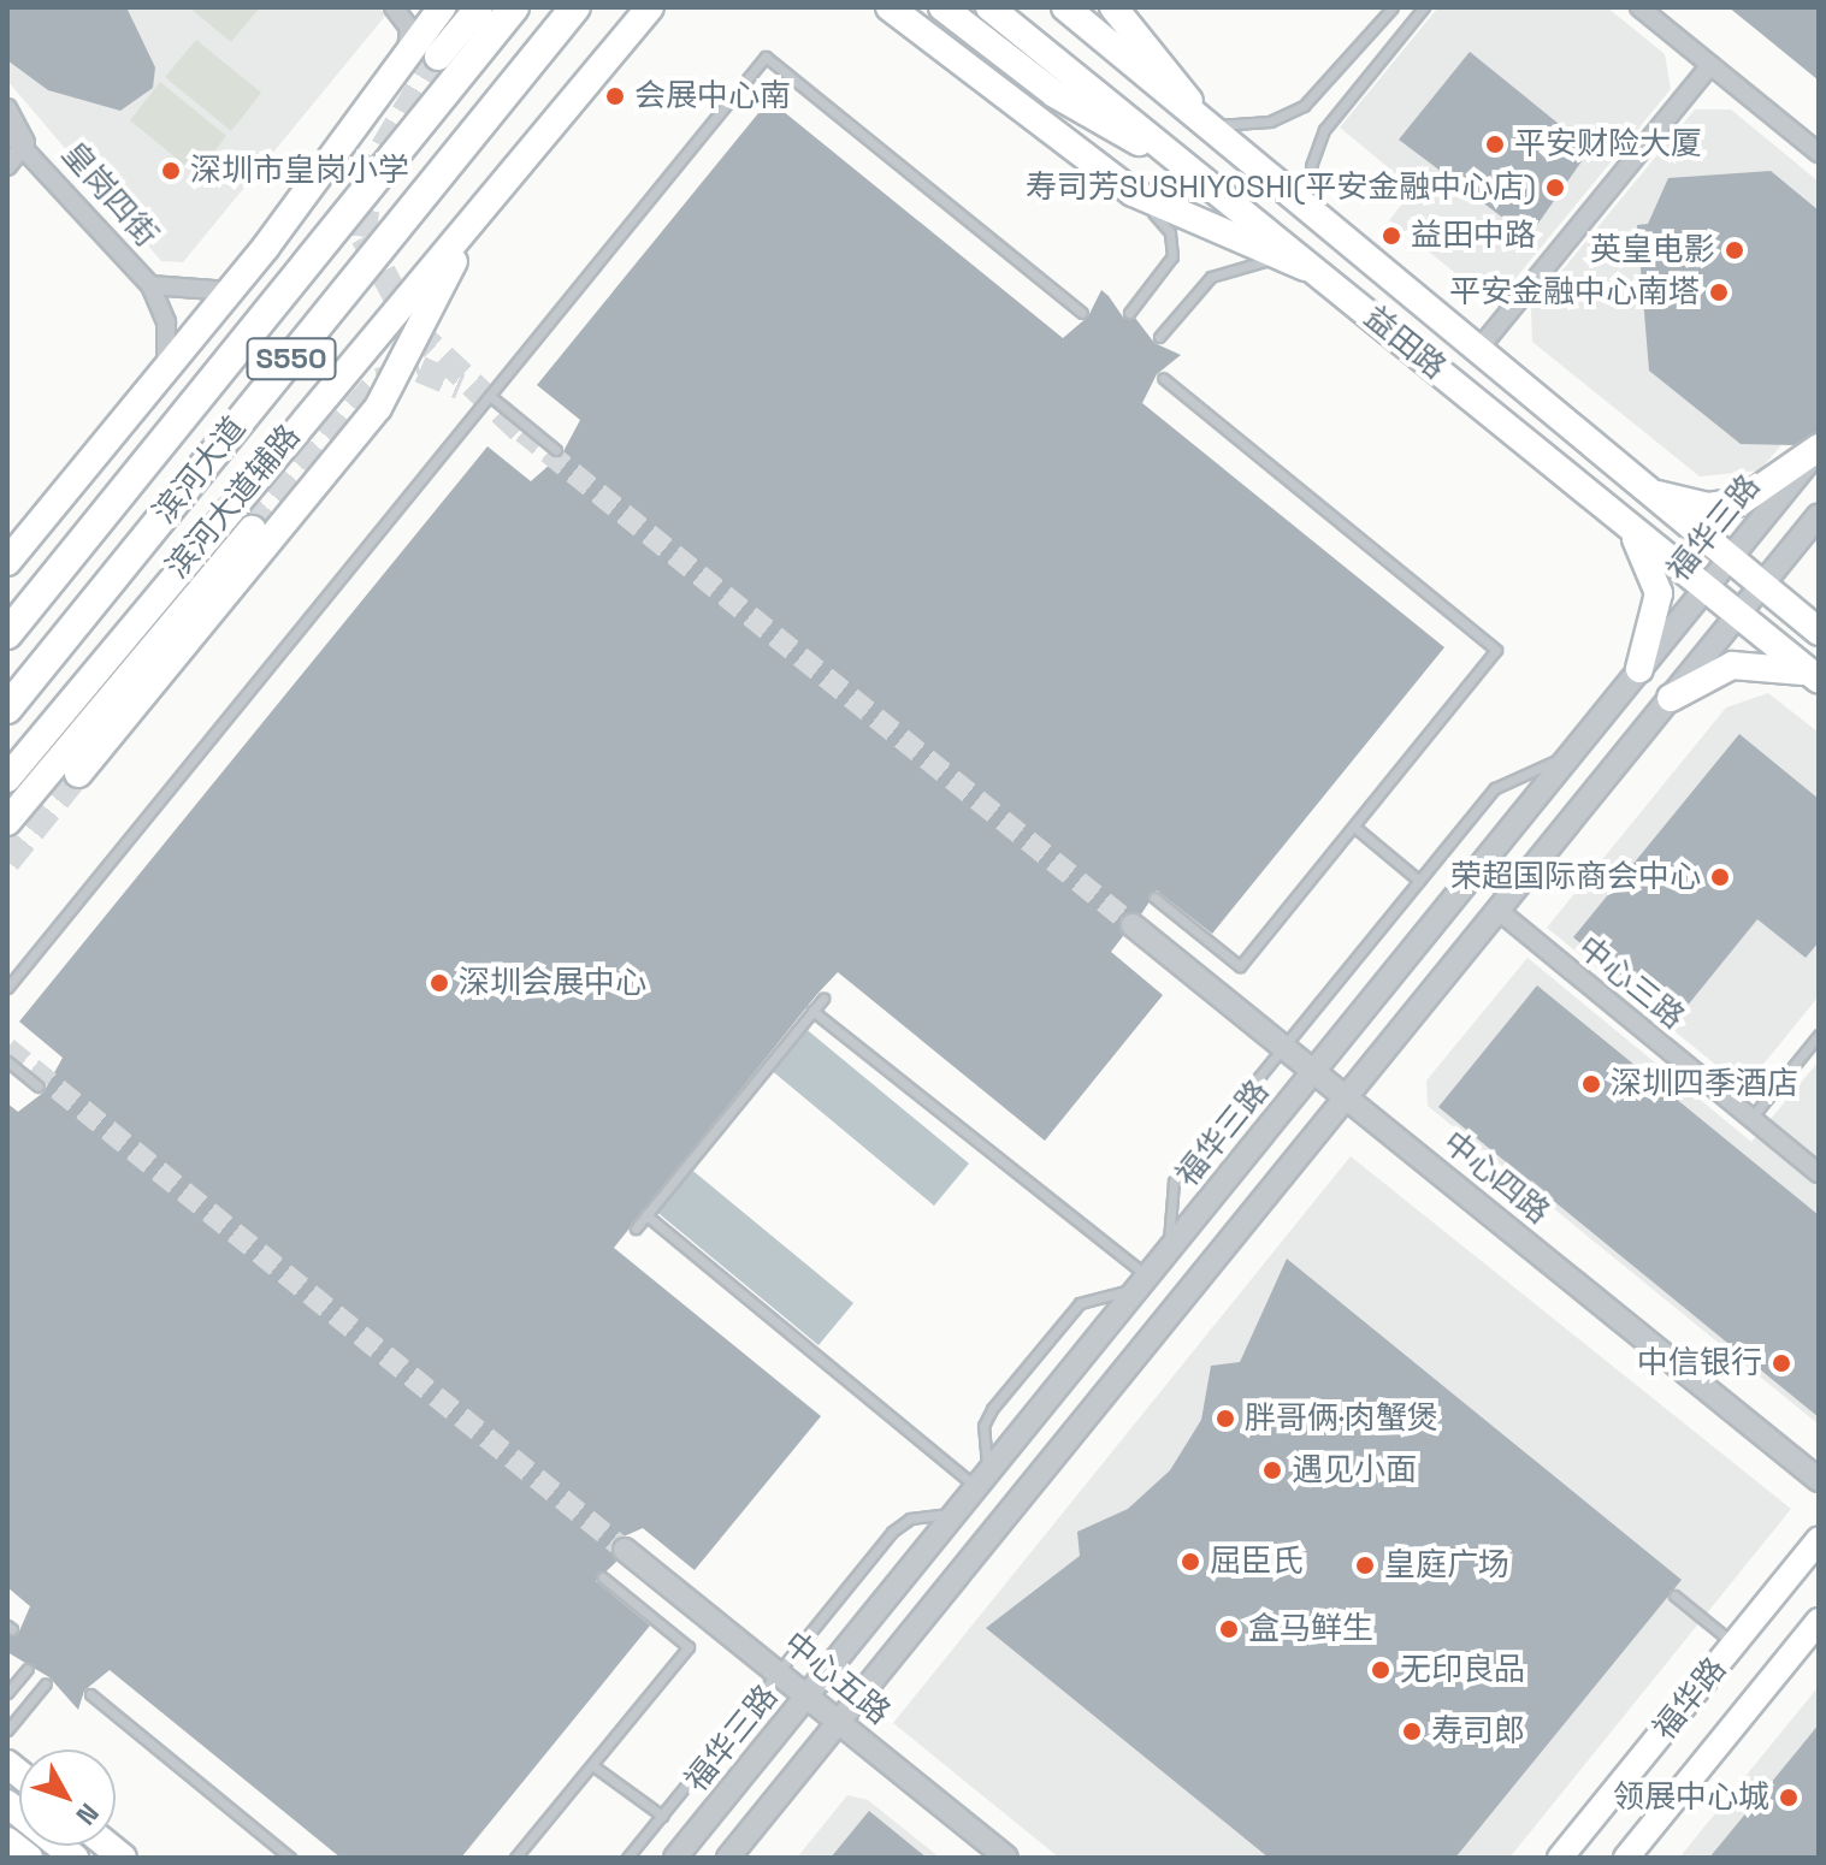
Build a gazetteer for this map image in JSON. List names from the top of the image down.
{
  "streets": {
    "highway": ["S550", "滨河大道"],
    "main road": ["益田路", "滨河大道辅路", "福华路"],
    "street": [
      "皇岗四街",
      "福华三路",
      "中心三路",
      "中心四路",
      "中心五路"
    ]
  },
  "crossings": [
    ["益田路", "福华三路"],
    ["福华三路", "中心四路"],
    ["福华三路", "中心五路"]
  ],
  "places": [
    "会展中心南",
    "平安财险大厦",
    "深圳市皇岗小学",
    "寿司芳SUSHIYOSHI(平安金融中心店)",
    "益田中路",
    "英皇电影",
    "平安金融中心南塔",
    "荣超国际商会中心",
    "深圳会展中心",
    "深圳四季酒店",
    "中信银行",
    "胖哥俩·肉蟹煲",
    "遇见小面",
    "屈臣氏",
    "皇庭广场",
    "盒马鲜生",
    "无印良品",
    "寿司郎",
    "领展中心城"
  ],
  "north": "bottom right"
}
